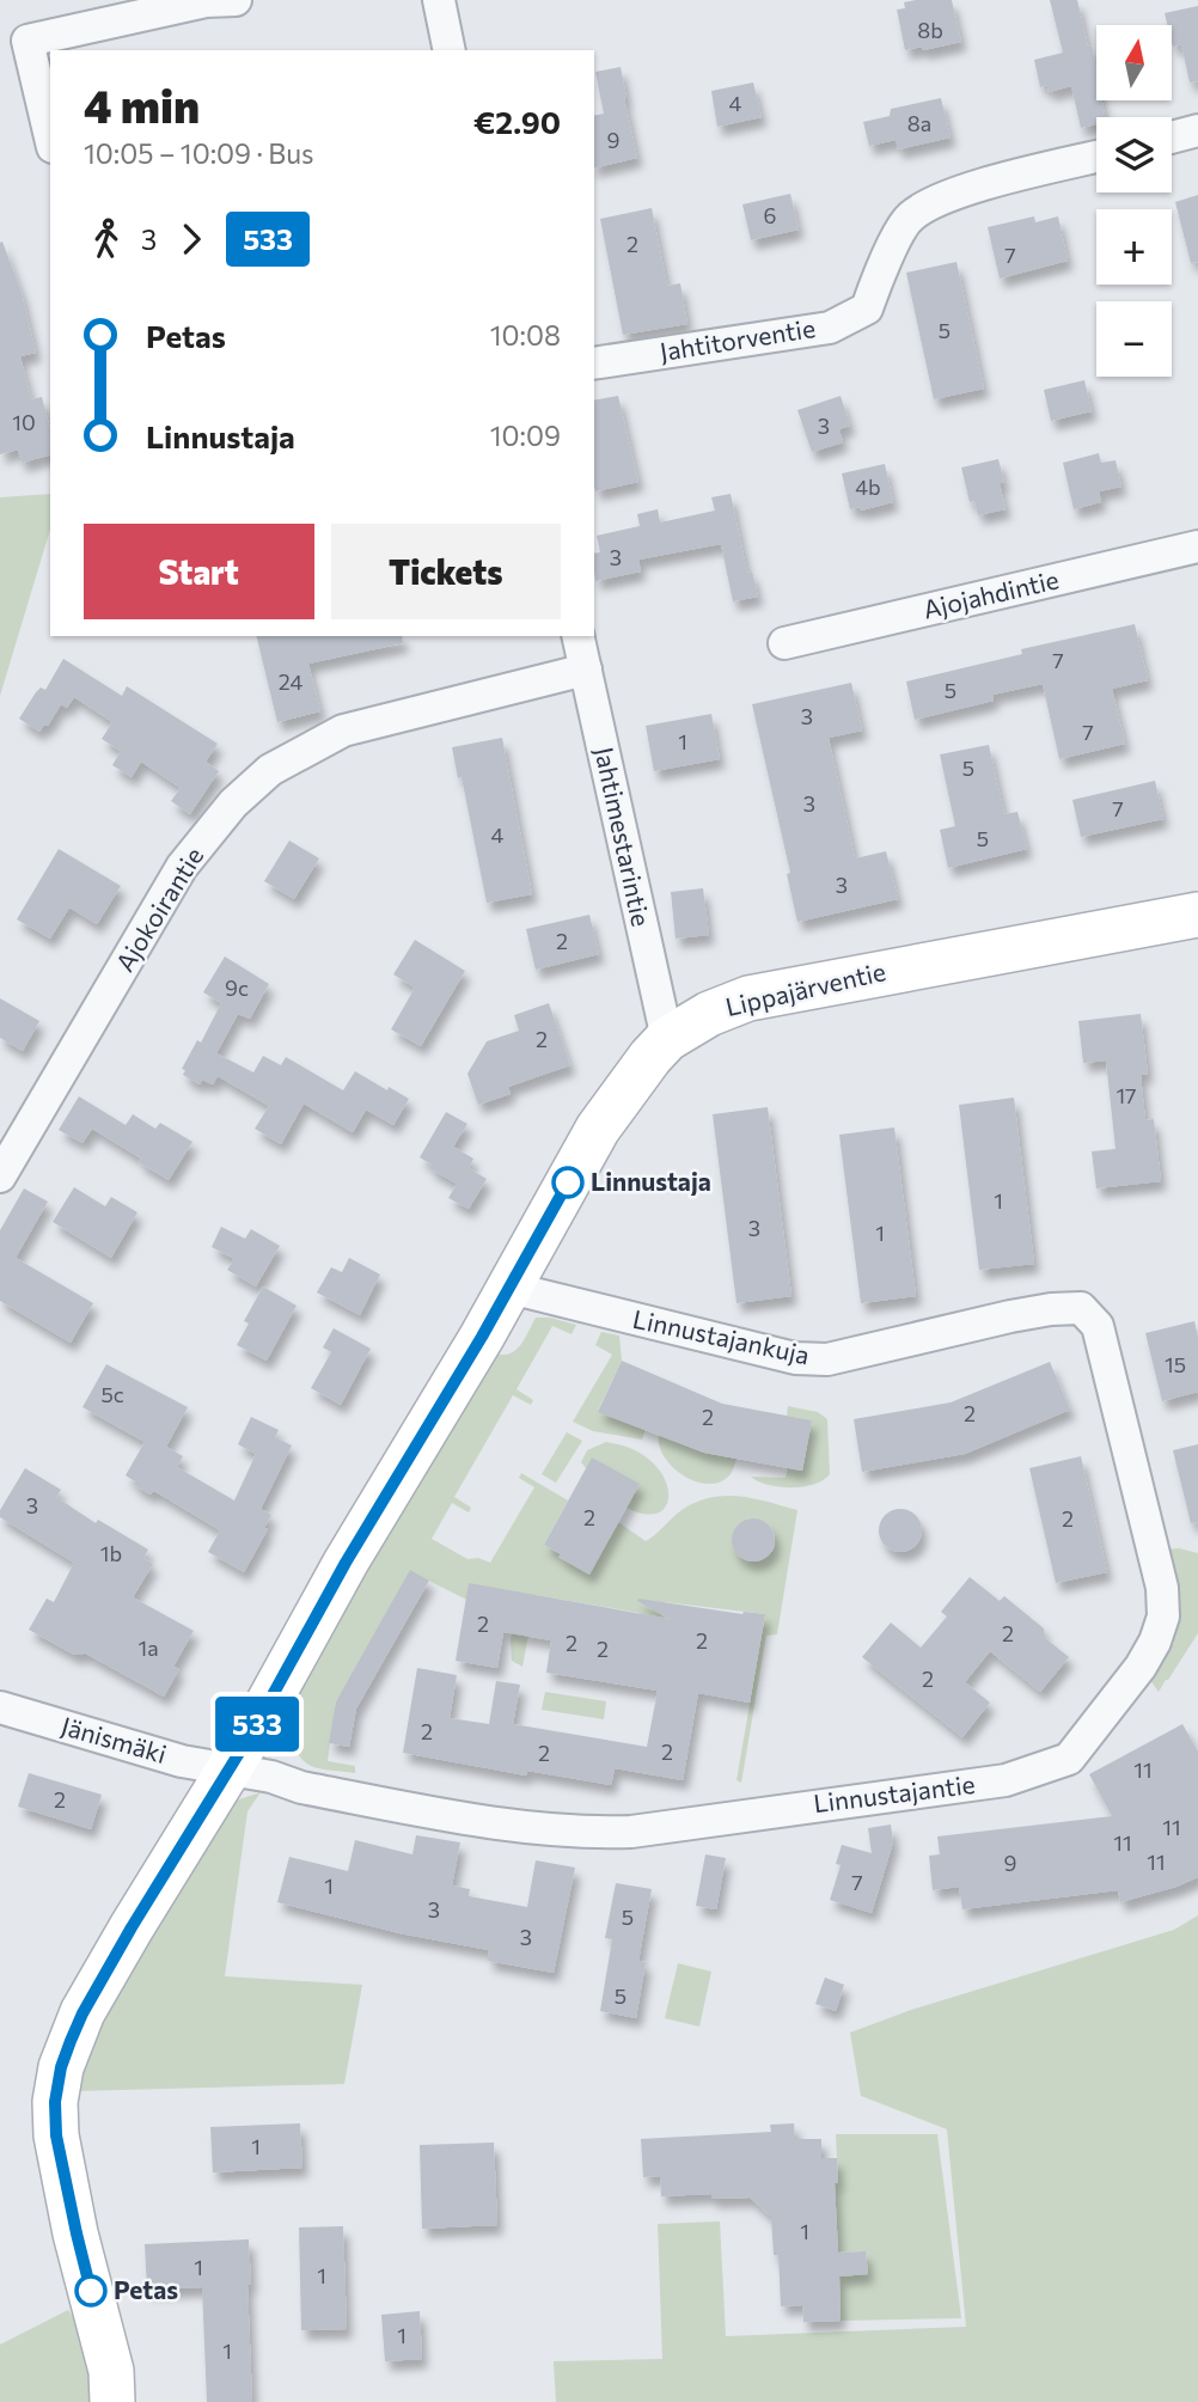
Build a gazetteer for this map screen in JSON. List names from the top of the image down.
{
  "streets": {
    "main road": ["Lippajärventie"],
    "street": [
      "Jahtitorventie",
      "Ajojahdintie",
      "Jahtimestarintie",
      "Ajokoirantie",
      "Linnustajankuja",
      "Jänismäki",
      "Linnustajantie"
    ]
  },
  "crossings": [
    ["Jahtimestarintie", "Ajokoirantie"],
    ["Jahtimestarintie", "Lippajärventie"],
    ["Lippajärventie", "Linnustajankuja"],
    ["Lippajärventie", "Jänismäki"],
    ["Lippajärventie", "Linnustajantie"],
    ["Linnustajankuja", "Linnustajantie"],
    ["Jänismäki", "Linnustajantie"]
  ],
  "places": ["Linnustaja", "Petas"],
  "lines": ["bus line 533"],
  "house_numbers": [
    "8b",
    "4",
    "8a",
    "9",
    "6",
    "2",
    "7",
    "5",
    "10",
    "3",
    "4b",
    "3",
    "7",
    "24",
    "5",
    "3",
    "7",
    "1",
    "5",
    "3",
    "7",
    "4",
    "5",
    "3",
    "2",
    "9c",
    "2",
    "17",
    "1",
    "3",
    "1",
    "15",
    "5c",
    "2",
    "2",
    "3",
    "2",
    "2",
    "1b",
    "2",
    "2",
    "2",
    "2",
    "1a",
    "2",
    "2",
    "2",
    "2",
    "2",
    "11",
    "2",
    "11",
    "11",
    "11",
    "9",
    "7",
    "1",
    "3",
    "5",
    "3",
    "5",
    "1",
    "1",
    "1",
    "1",
    "1",
    "1"
  ],
  "north": "top",
  "page": {
    "on_map": "533",
    "map_buttons": ["+", "−"],
    "heading": ["4 min", "10:05 – 10:09 · Bus", "€2.90"],
    "legs": ["3", "533"],
    "list": [
      {
        "name": "Petas",
        "value": "10:08"
      },
      {
        "name": "Linnustaja",
        "value": "10:09"
      }
    ],
    "buttons": ["Start", "Tickets"]
  }
}
